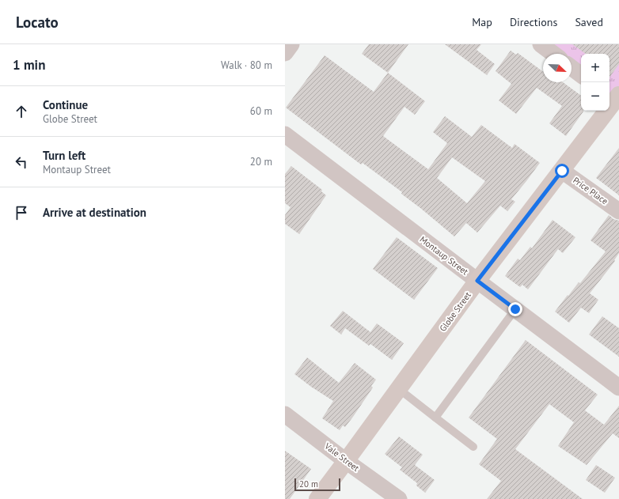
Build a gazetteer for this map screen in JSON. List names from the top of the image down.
{
  "streets": {
    "main road": ["Globe Street"],
    "street": ["Price Place", "Montaup Street", "Vale Street"]
  },
  "crossings": [
    ["Price Place", "Globe Street"],
    ["Montaup Street", "Globe Street"],
    ["Globe Street", "Vale Street"]
  ],
  "scale_bar": "20 m",
  "north": "bottom right",
  "page": {
    "header": "Locato",
    "nav": ["Map", "Directions", "Saved"],
    "heading": ["1 min", "Walk · 80 m"],
    "map_buttons": ["+", "−"],
    "list": [
      ["Continue", "Globe Street", "60 m"],
      ["Turn left", "Montaup Street", "20 m"],
      "Arrive at destination"
    ],
    "scale": "20 m"
  }
}
